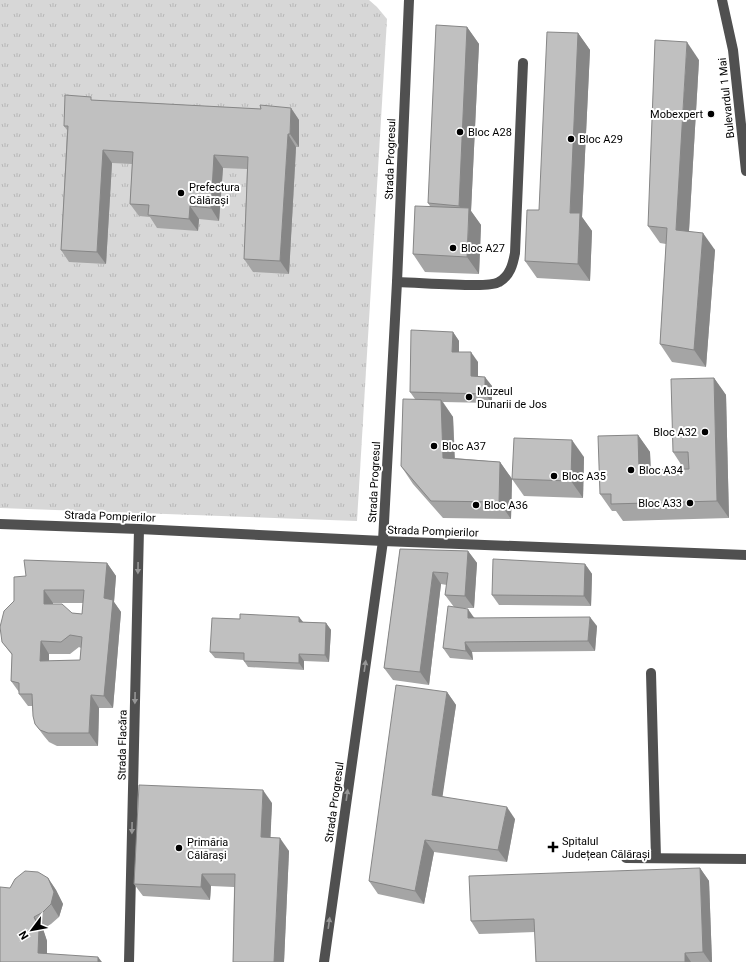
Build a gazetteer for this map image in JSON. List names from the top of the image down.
{
  "streets": {
    "street": [
      "Bulevardul 1 Mai",
      "Strada Progresul",
      "Strada Pompierilor",
      "Strada Flacăra"
    ]
  },
  "crossings": [
    ["Strada Progresul", "Strada Pompierilor"],
    ["Strada Pompierilor", "Strada Flacăra"]
  ],
  "one_way": ["Strada Progresul", "Strada Flacăra"],
  "places": {
    "other": [
      "Mobexpert",
      "Bloc A28",
      "Bloc A29",
      "Prefectura Călărași",
      "Bloc A27",
      "Muzeul Dunarii de Jos",
      "Bloc A32",
      "Bloc A37",
      "Bloc A34",
      "Bloc A35",
      "Bloc A33",
      "Bloc A36",
      "Primăria Călărași"
    ],
    "health": ["Spitalul Județean Călărași"]
  },
  "north": "bottom left"
}
